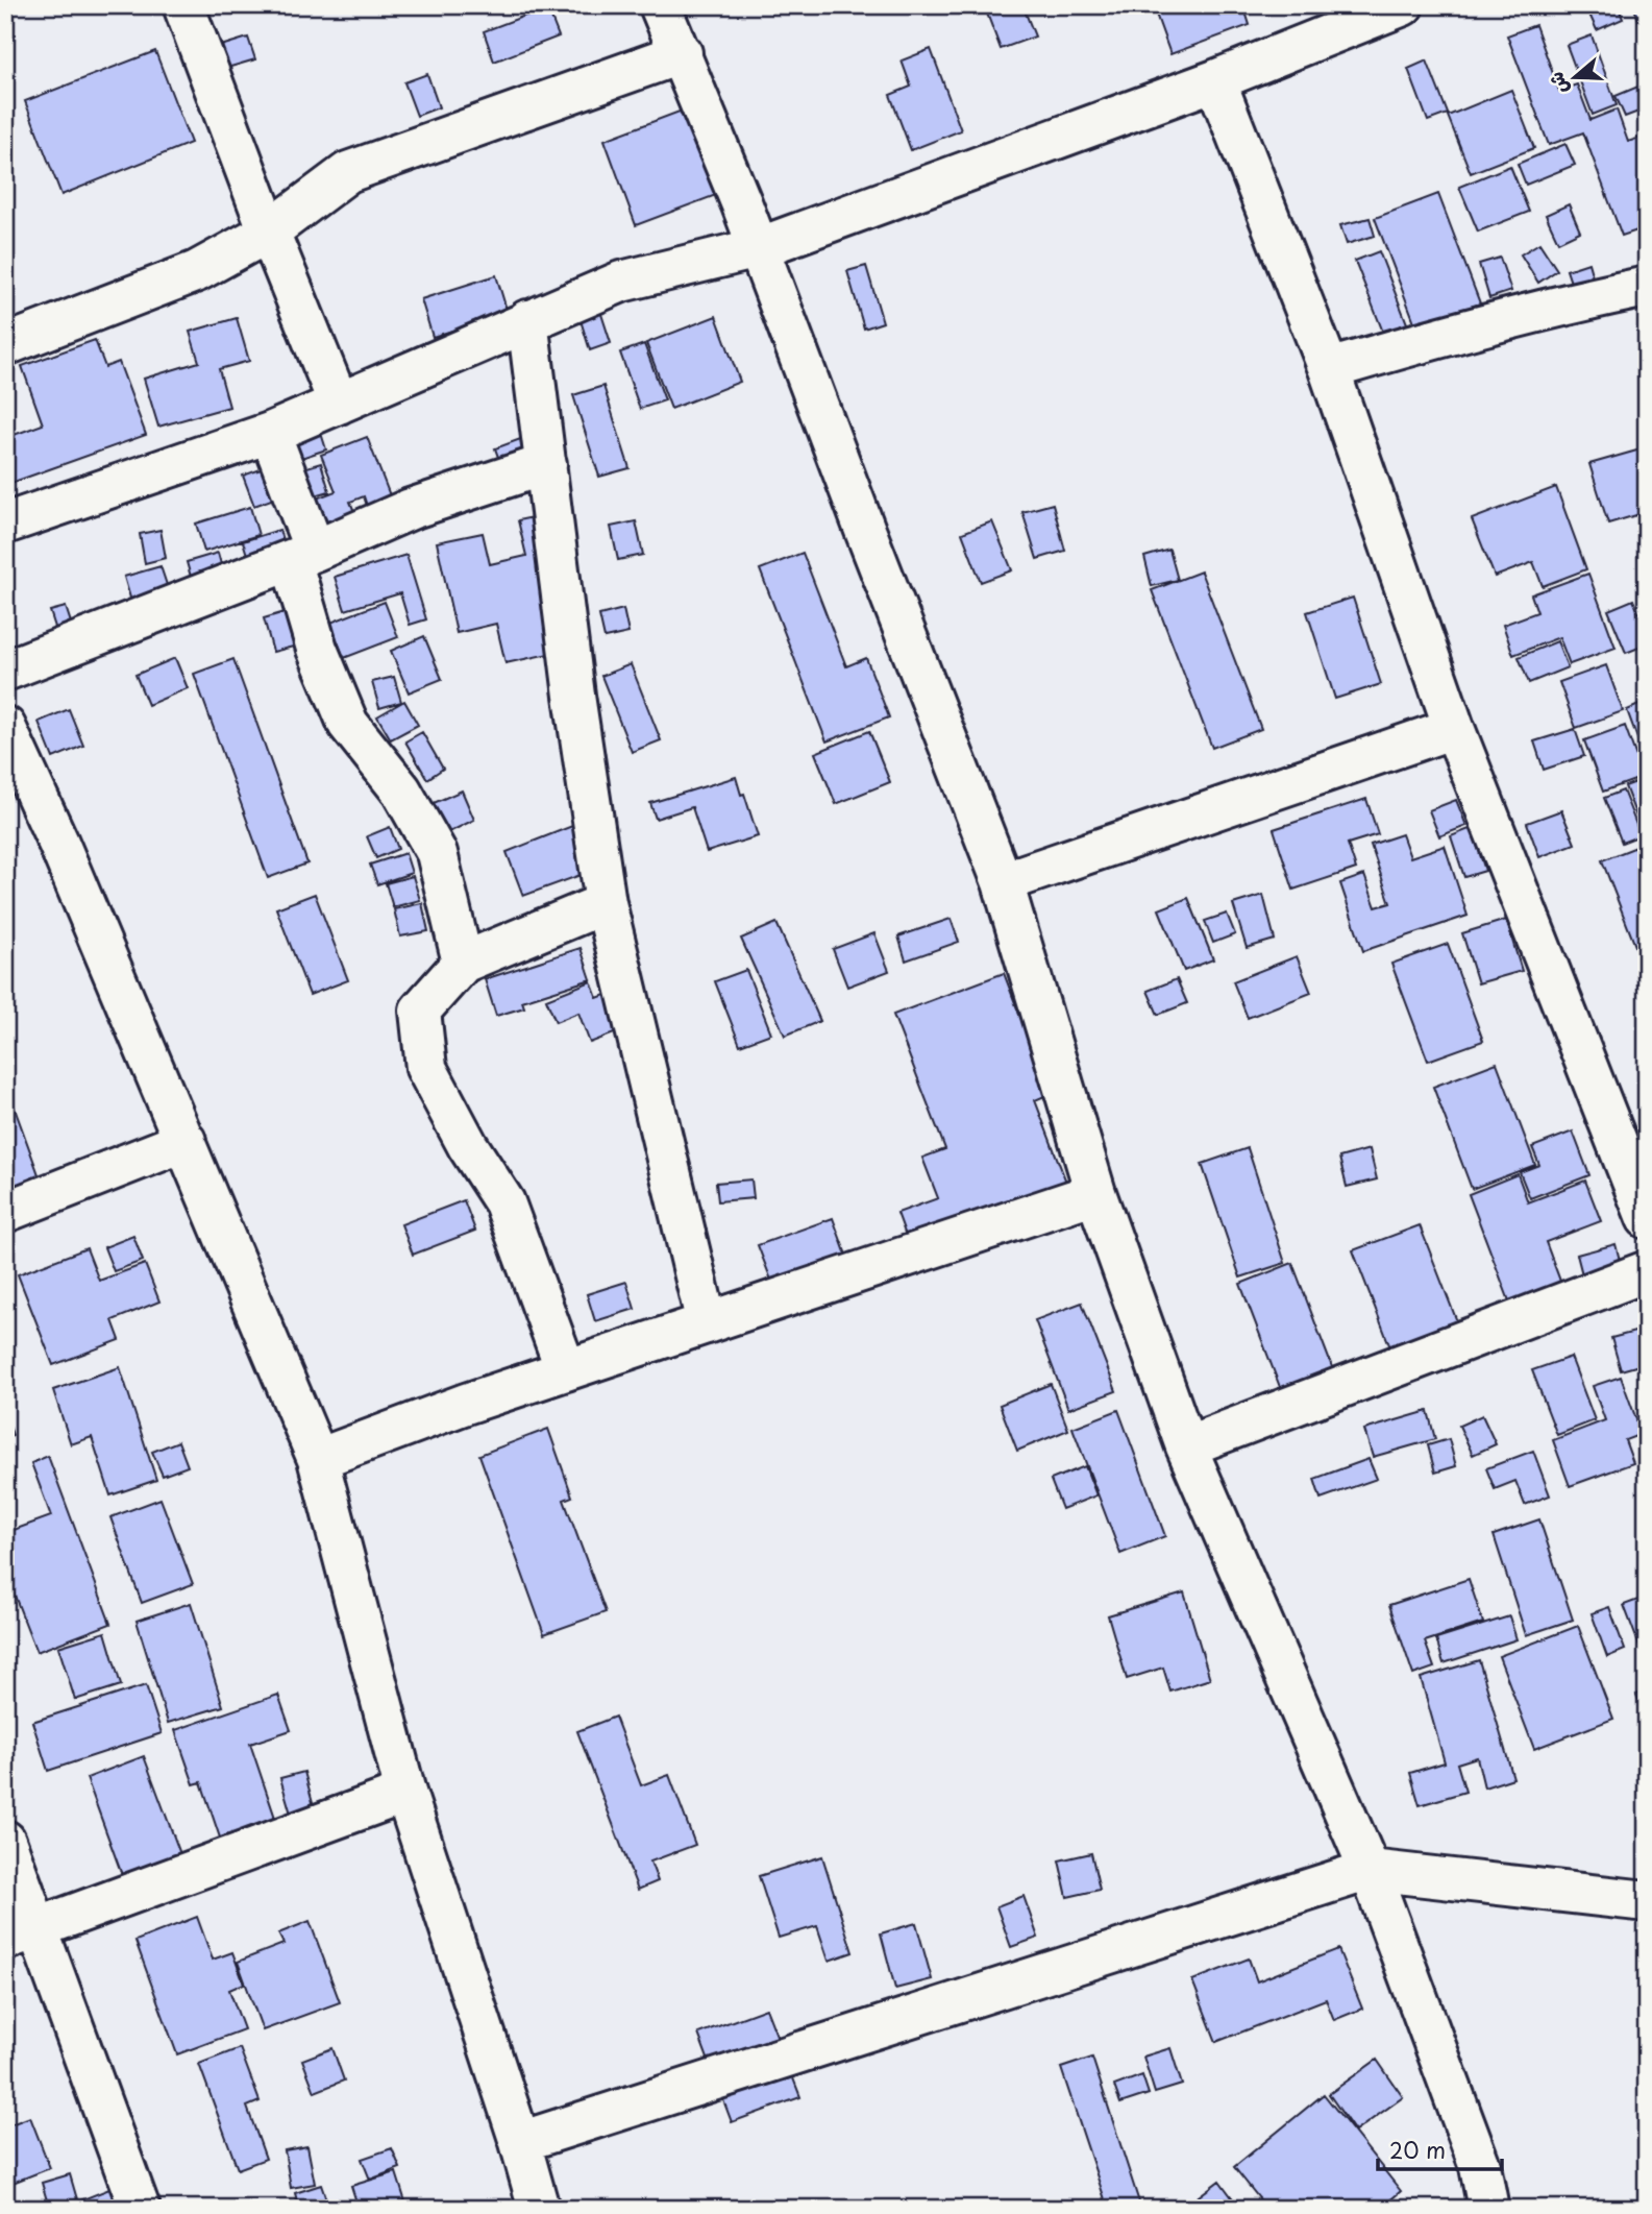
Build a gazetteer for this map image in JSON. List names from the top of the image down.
{
  "scale_bar": "20 m",
  "north": "left"
}
